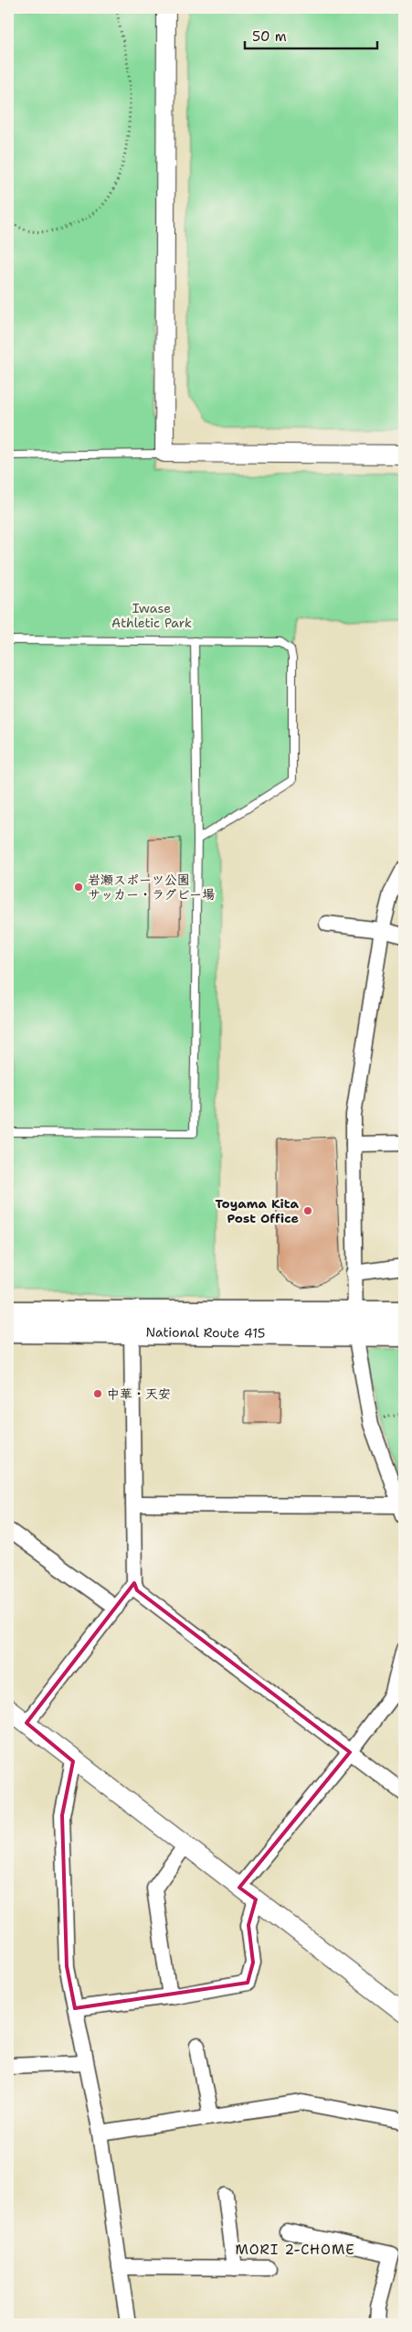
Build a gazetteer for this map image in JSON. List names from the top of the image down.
{
  "streets": {
    "highway": ["National Route 415"]
  },
  "districts": ["MORI 2-CHOME"],
  "parks": ["Iwase Athletic Park"],
  "places": ["岩瀬スポーツ公園 サッカー・ラグビー場", "Toyama Kita Post Office", "中華・天安"],
  "scale_bar": "50 m"
}
